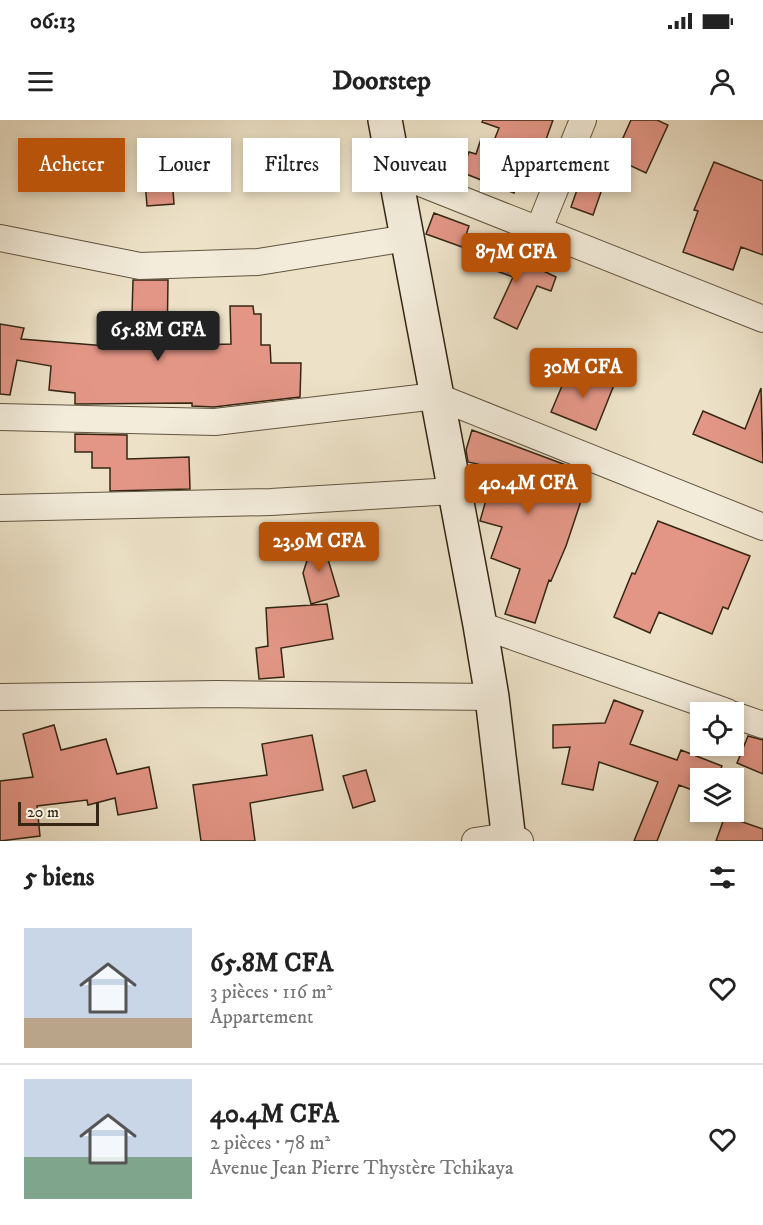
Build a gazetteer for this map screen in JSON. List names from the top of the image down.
{
  "scale_bar": "20 m",
  "page": {
    "status": "06:13",
    "header": "Doorstep",
    "chip": [
      "Acheter",
      "Louer",
      "Filtres",
      "Nouveau",
      "Appartement"
    ],
    "price": [
      "87M CFA",
      "65.8M CFA",
      "30M CFA",
      "40.4M CFA",
      "23.9M CFA"
    ],
    "scale": "20 m",
    "heading": "5 biens",
    "list": [
      {
        "name": "65.8M CFA",
        "note": "3 pièces · 116 m² · Appartement"
      },
      {
        "name": "40.4M CFA",
        "note": "2 pièces · 78 m² · Avenue Jean Pierre Thystère Tchikaya"
      }
    ]
  }
}
